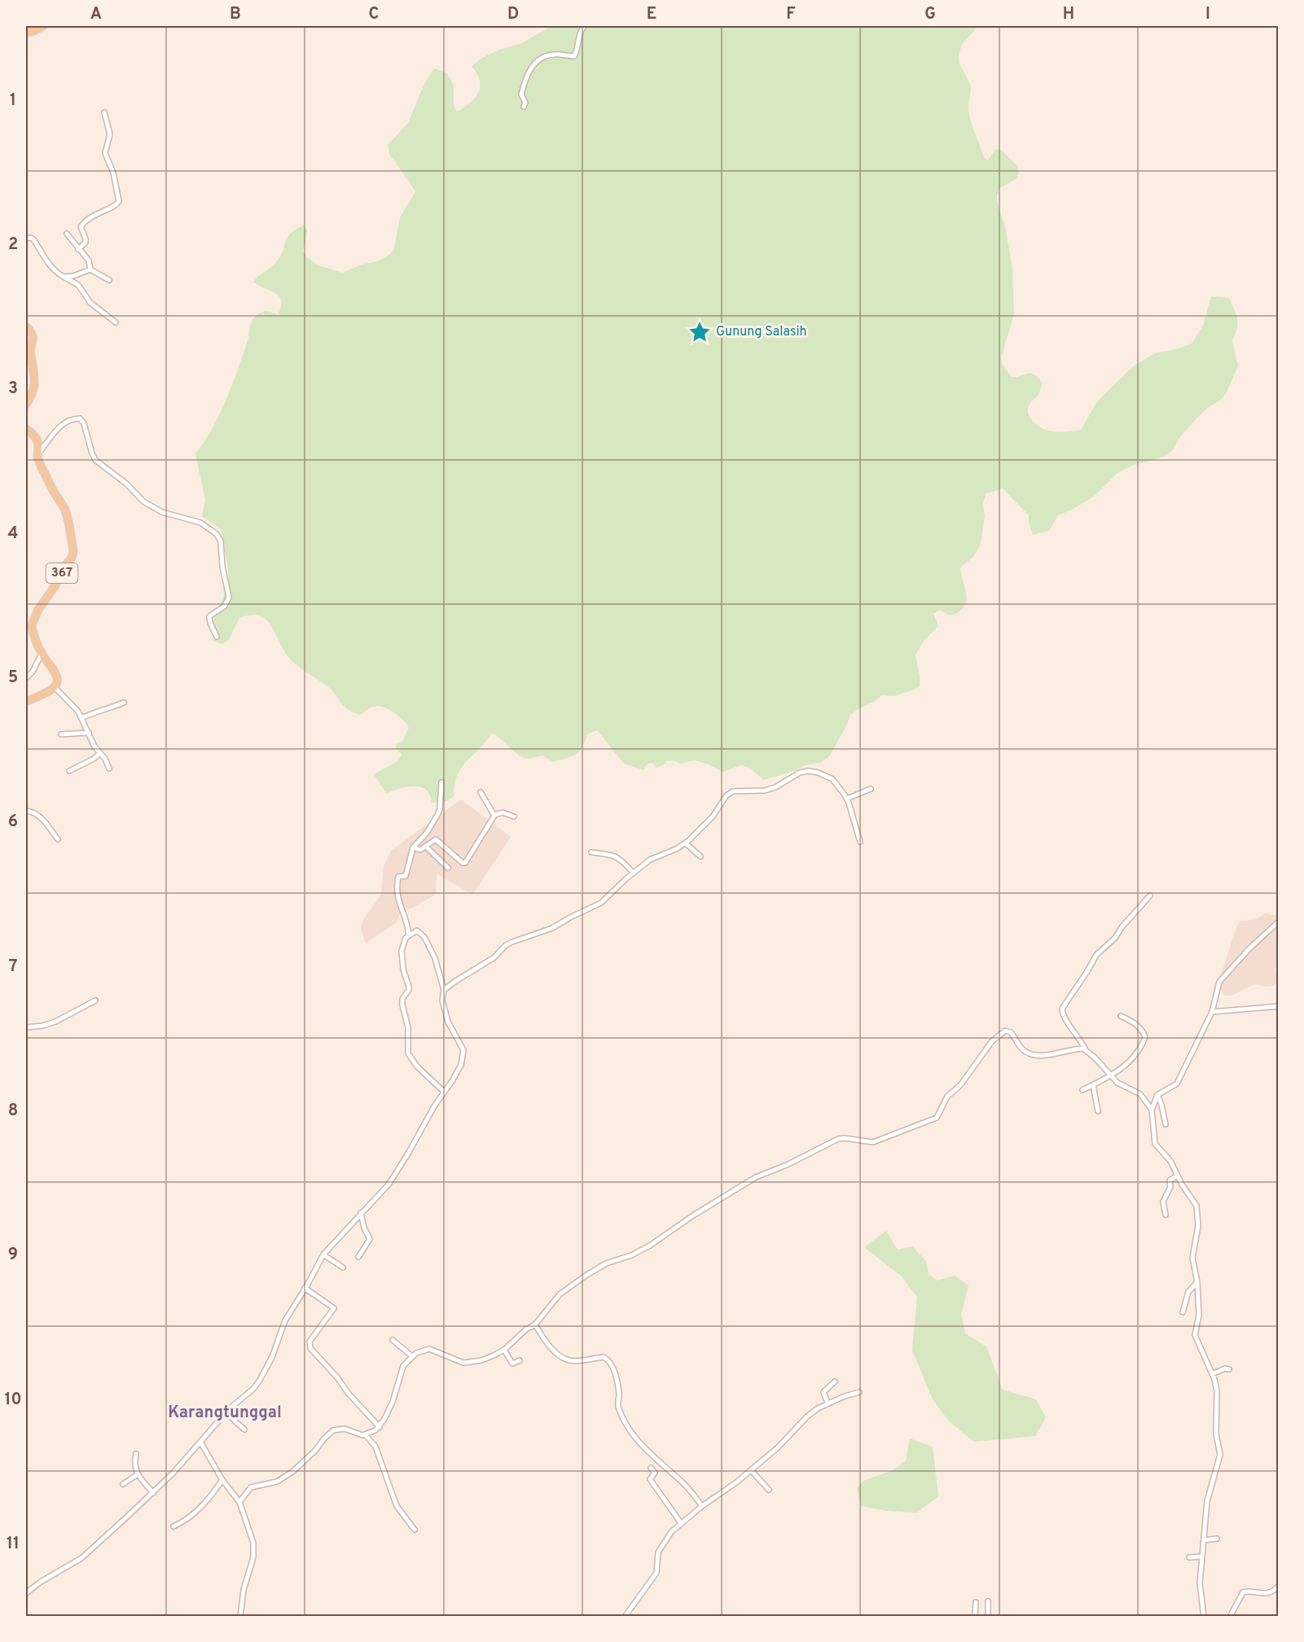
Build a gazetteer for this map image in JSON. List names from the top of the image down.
{
  "streets": {
    "main road": ["367"]
  },
  "districts": ["Karangtunggal"],
  "places": {
    "place": ["Gunung Salasih"]
  },
  "grid": {
    "columns": [
      "A",
      "B",
      "C",
      "D",
      "E",
      "F",
      "G",
      "H",
      "I"
    ],
    "rows": [
      "1",
      "2",
      "3",
      "4",
      "5",
      "6",
      "7",
      "8",
      "9",
      "10",
      "11"
    ]
  }
}
